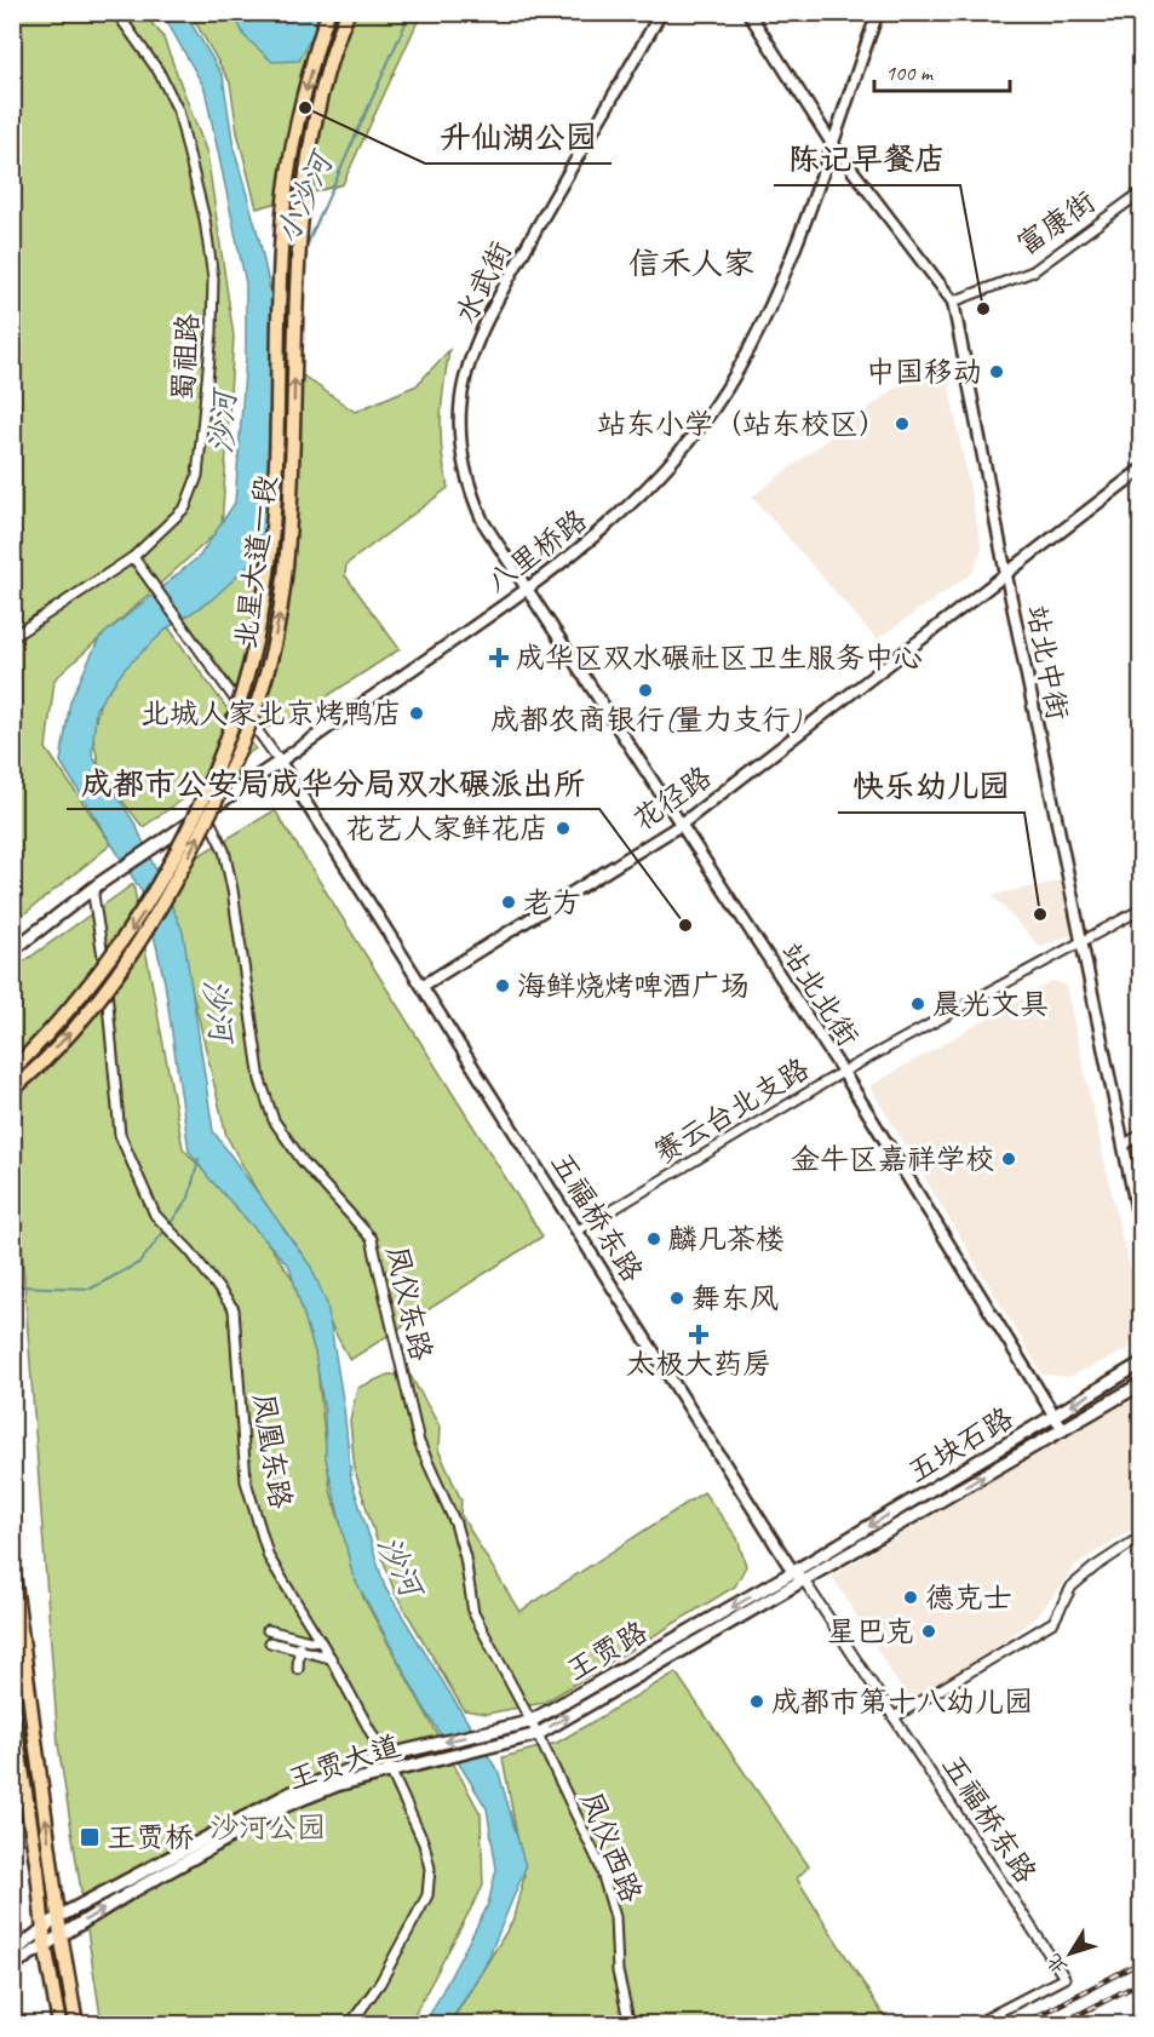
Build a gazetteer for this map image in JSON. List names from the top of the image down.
{
  "streets": {
    "main road": [
      "八里桥路",
      "北星大道一段",
      "五块石路",
      "王贾路",
      "王贾大道"
    ],
    "street": [
      "富康街",
      "水武街",
      "蜀祖路",
      "站北中街",
      "花径路",
      "站北北街",
      "赛云台北支路",
      "五福桥东路",
      "凤仪东路",
      "凤凰东路",
      "凤仪西路"
    ]
  },
  "crossings": [
    ["富康街", "站北中街"],
    ["水武街", "八里桥路"],
    ["水武街", "站北北街"],
    ["蜀祖路", "五福桥东路"],
    ["八里桥路", "站北中街"],
    ["八里桥路", "站北北街"],
    ["八里桥路", "五福桥东路"],
    ["八里桥路", "凤仪东路"],
    ["八里桥路", "凤凰东路"],
    ["站北中街", "花径路"],
    ["站北中街", "赛云台北支路"],
    ["花径路", "站北北街"],
    ["花径路", "五福桥东路"],
    ["站北北街", "赛云台北支路"],
    ["站北北街", "五块石路"],
    ["赛云台北支路", "五福桥东路"],
    ["五福桥东路", "五块石路"],
    ["五福桥东路", "王贾路"],
    ["凤仪东路", "王贾路"],
    ["凤仪东路", "凤仪西路"],
    ["五块石路", "王贾路"],
    ["凤凰东路", "王贾大道"],
    ["王贾路", "王贾大道"],
    ["王贾路", "凤仪西路"]
  ],
  "districts": ["信禾人家"],
  "water": ["小沙河", "沙河"],
  "parks": ["沙河公园"],
  "places": {
    "other": [
      "升仙湖公园",
      "陈记早餐店",
      "中国移动",
      "站东小学（站东校区）",
      "成都农商银行(量力支行)",
      "北城人家北京烤鸭店",
      "花艺人家鲜花店",
      "老方",
      "快乐幼儿园",
      "成都市公安局成华分局双水碾派出所",
      "海鲜烧烤啤酒广场",
      "晨光文具",
      "金牛区嘉祥学校",
      "麟凡茶楼",
      "舞东风",
      "德克士",
      "星巴克",
      "成都市第十八幼儿园"
    ],
    "health": ["成华区双水碾社区卫生服务中心", "太极大药房"],
    "transit": ["王贾桥"]
  },
  "scale_bar": "100 m",
  "north": "bottom left"
}
